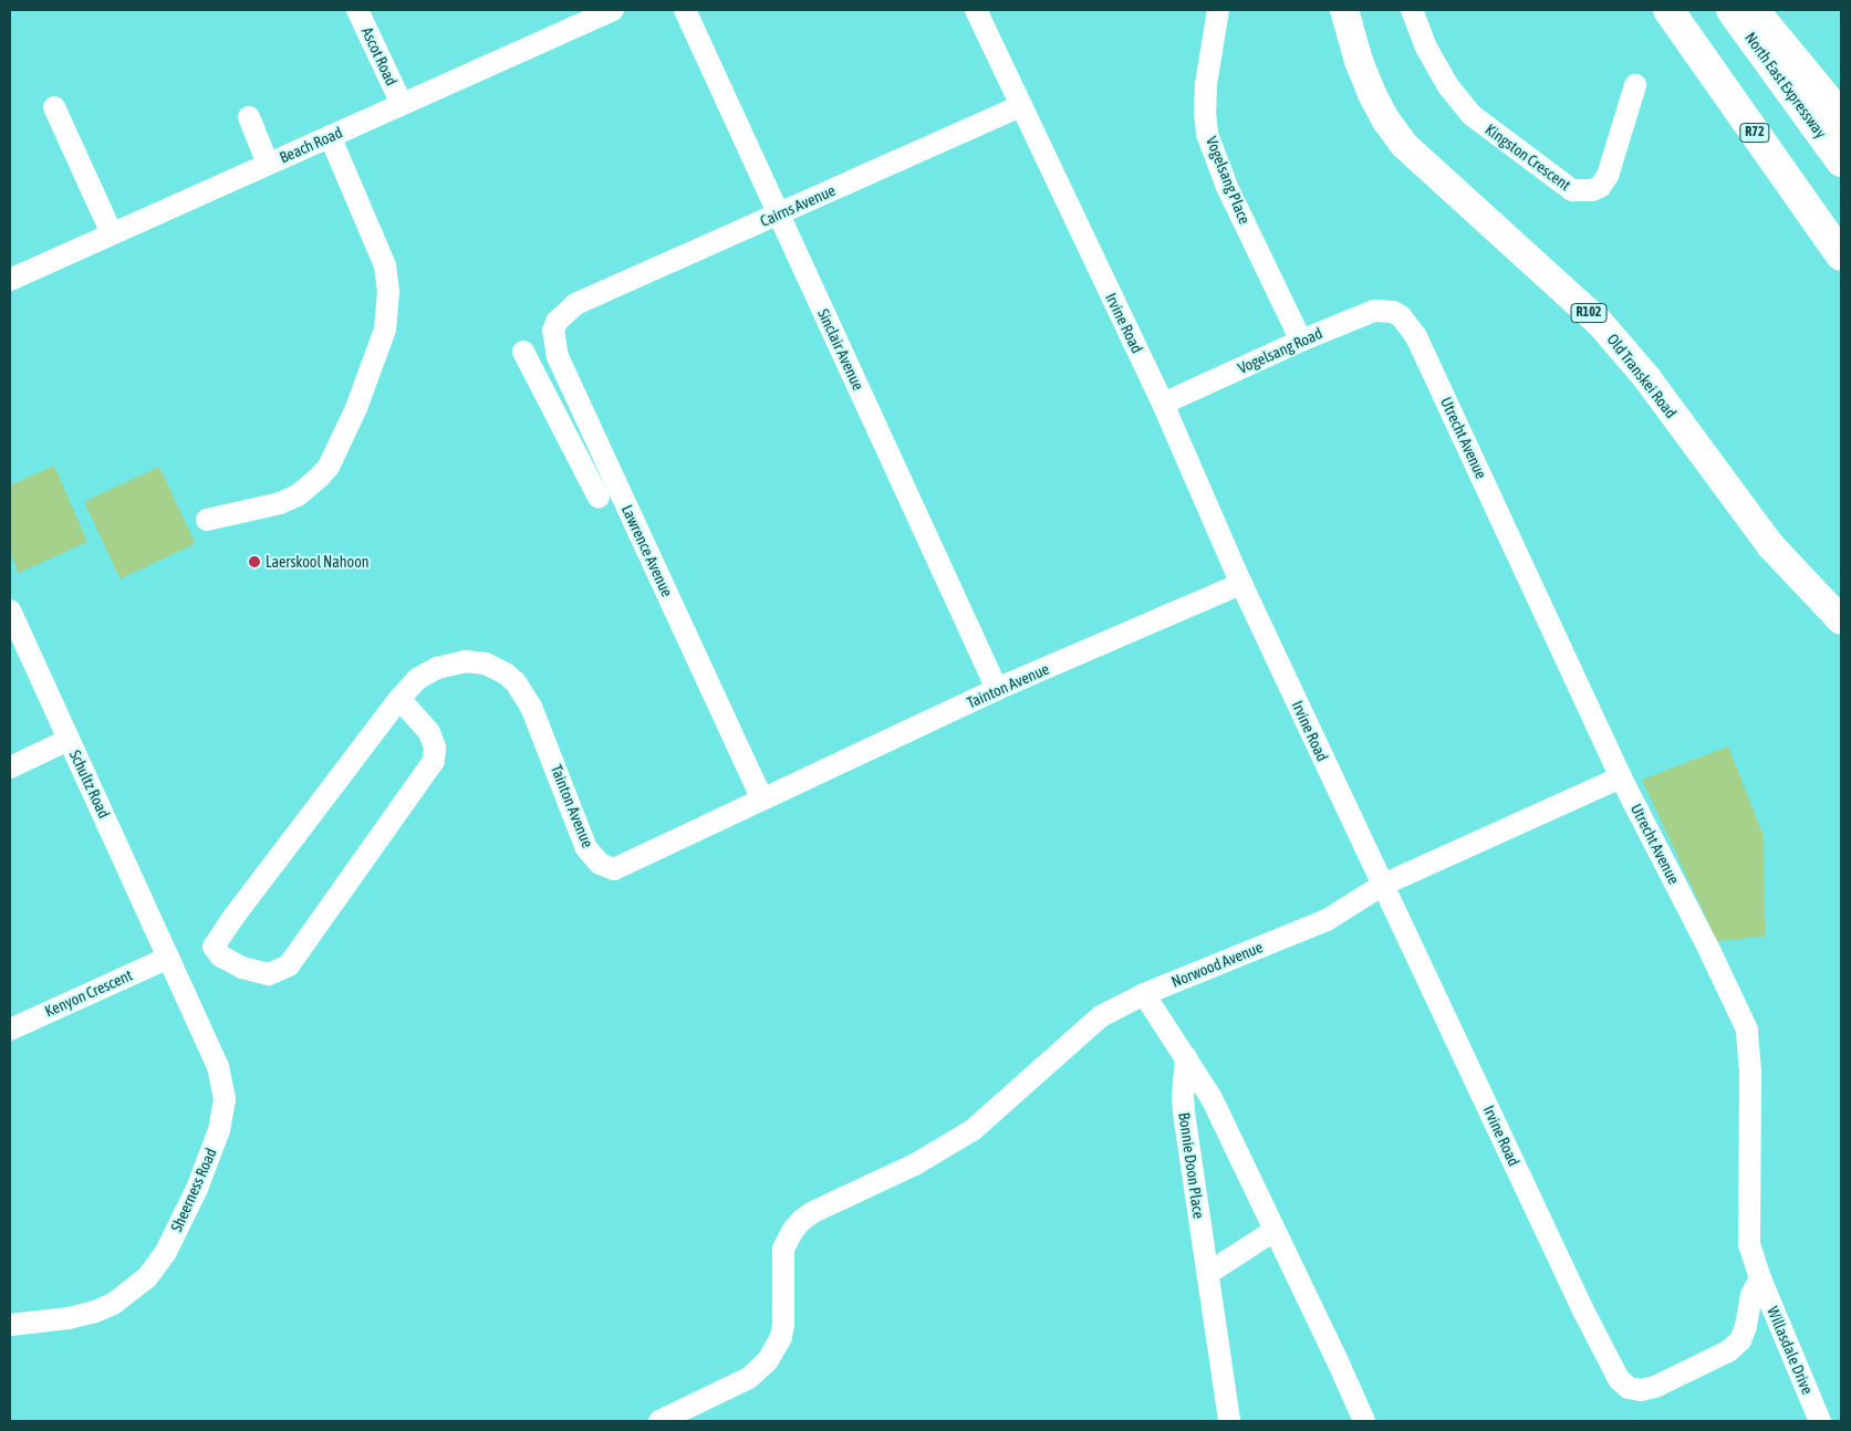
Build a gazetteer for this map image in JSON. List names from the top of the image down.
{
  "streets": {
    "highway": ["North East Expressway", "R72"],
    "main road": ["R102", "Old Transkei Road"],
    "street": [
      "Ascot Road",
      "Beach Road",
      "Kingston Crescent",
      "Vogelsang Place",
      "Cairns Avenue",
      "Irvine Road",
      "Sinclair Avenue",
      "Vogelsang Road",
      "Utrecht Avenue",
      "Lawrence Avenue",
      "Tainton Avenue",
      "Schultz Road",
      "Norwood Avenue",
      "Kenyon Crescent",
      "Bonnie Doon Place",
      "Sheerness Road",
      "Willasdale Drive"
    ]
  },
  "crossings": [
    ["Ascot Road", "Beach Road"],
    ["Vogelsang Place", "Vogelsang Road"],
    ["Cairns Avenue", "Irvine Road"],
    ["Cairns Avenue", "Sinclair Avenue"],
    ["Cairns Avenue", "Lawrence Avenue"],
    ["Irvine Road", "Vogelsang Road"],
    ["Irvine Road", "Utrecht Avenue"],
    ["Irvine Road", "Tainton Avenue"],
    ["Irvine Road", "Norwood Avenue"],
    ["Irvine Road", "Willasdale Drive"],
    ["Sinclair Avenue", "Tainton Avenue"],
    ["Vogelsang Road", "Utrecht Avenue"],
    ["Utrecht Avenue", "Norwood Avenue"],
    ["Utrecht Avenue", "Willasdale Drive"],
    ["Lawrence Avenue", "Tainton Avenue"],
    ["Schultz Road", "Kenyon Crescent"],
    ["Schultz Road", "Sheerness Road"],
    ["Norwood Avenue", "Bonnie Doon Place"],
    ["Kenyon Crescent", "Sheerness Road"]
  ],
  "places": ["Laerskool Nahoon"]
}
